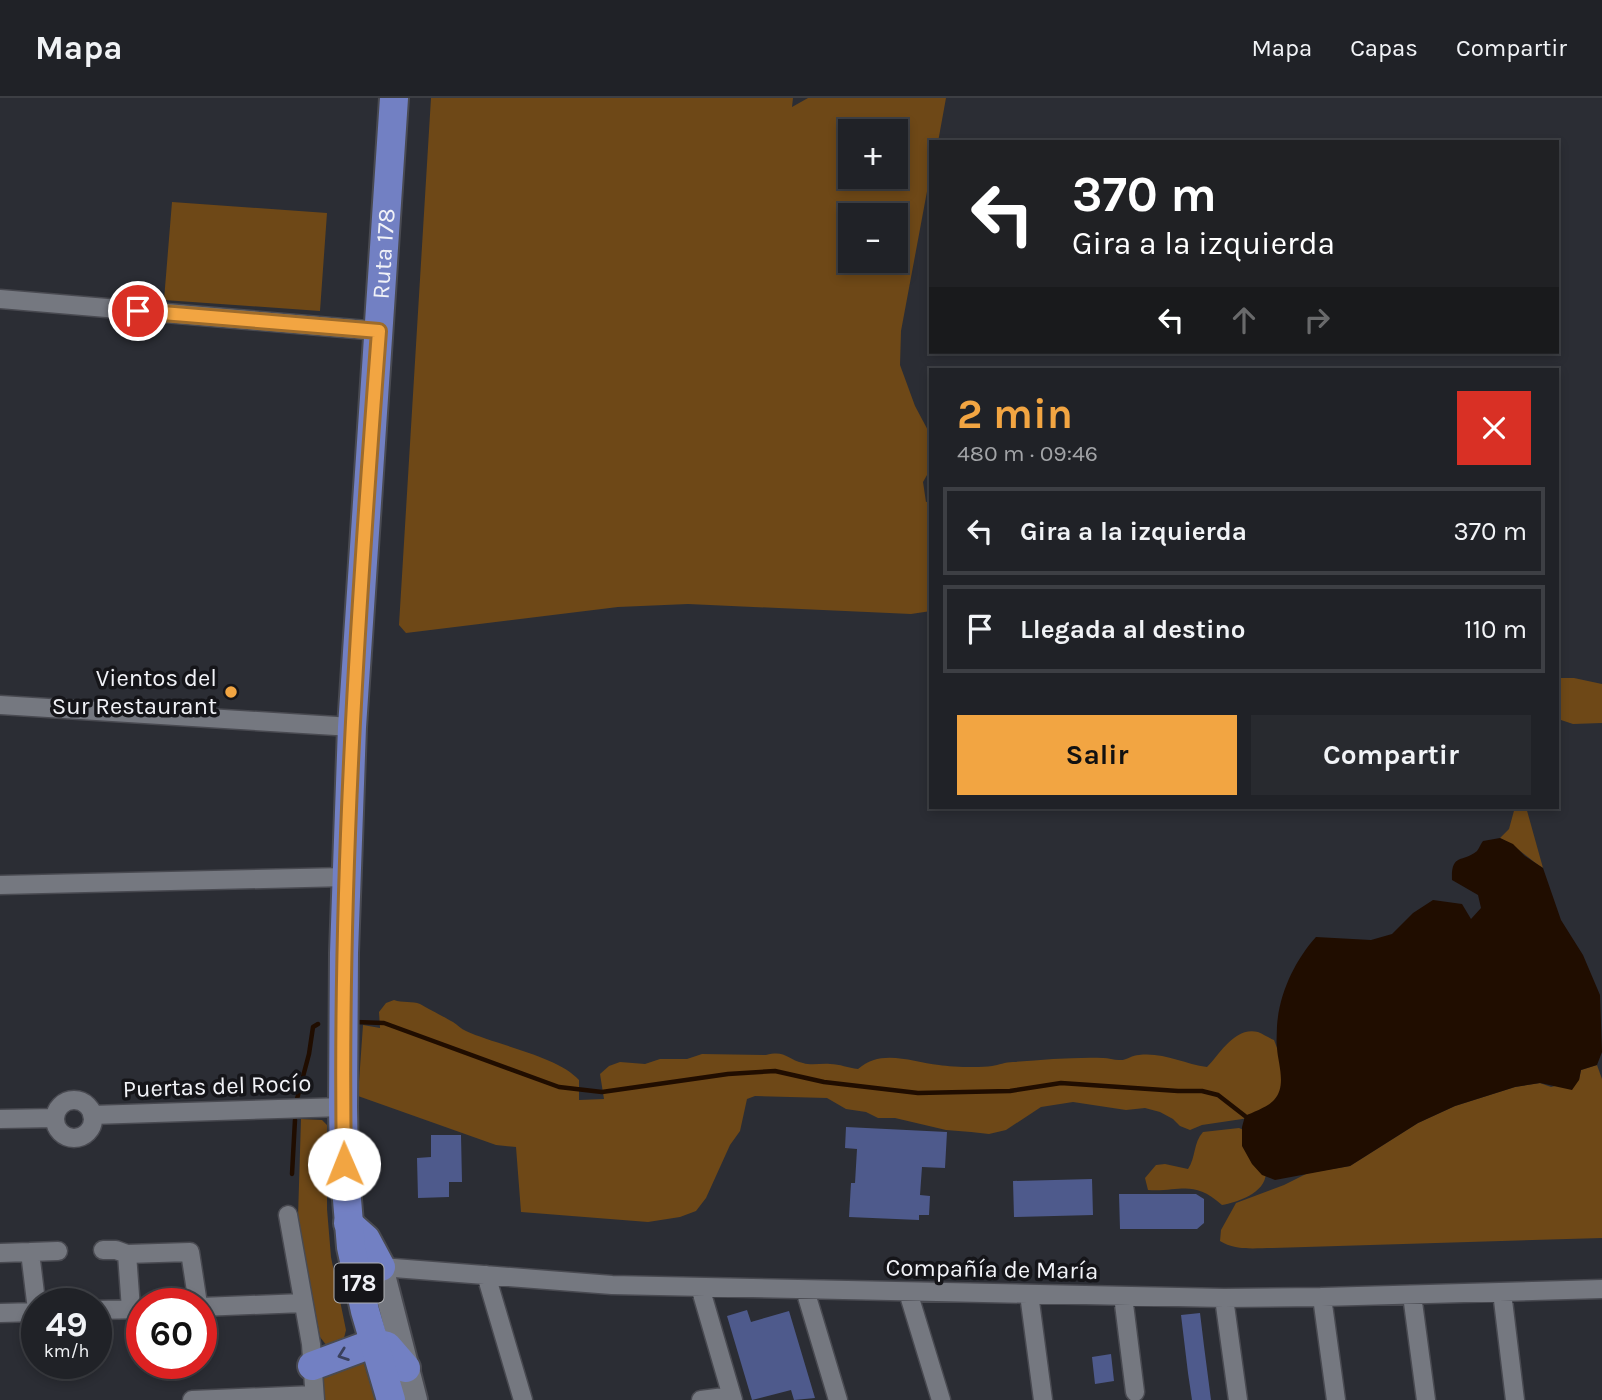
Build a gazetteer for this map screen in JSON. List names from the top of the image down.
{
  "streets": {
    "main road": ["Ruta 178", "178"],
    "street": ["Puertas del Rocío", "Compañía de María"]
  },
  "crossings": [
    ["Ruta 178", "Puertas del Rocío"],
    ["Ruta 178", "178"]
  ],
  "places": ["Vientos del Sur Restaurant"],
  "page": {
    "header": "Mapa",
    "nav": ["Mapa", "Capas", "Compartir"],
    "map_buttons": ["+", "−"],
    "turn": ["370 m", "Gira a la izquierda"],
    "heading": ["2 min", "480 m · 09:46"],
    "list": [
      {
        "name": "Gira a la izquierda",
        "value": "370 m"
      },
      {
        "name": "Llegada al destino",
        "value": "110 m"
      }
    ],
    "buttons": ["Salir", "Compartir"],
    "speed": "49 km/h",
    "limit": "60"
  }
}
